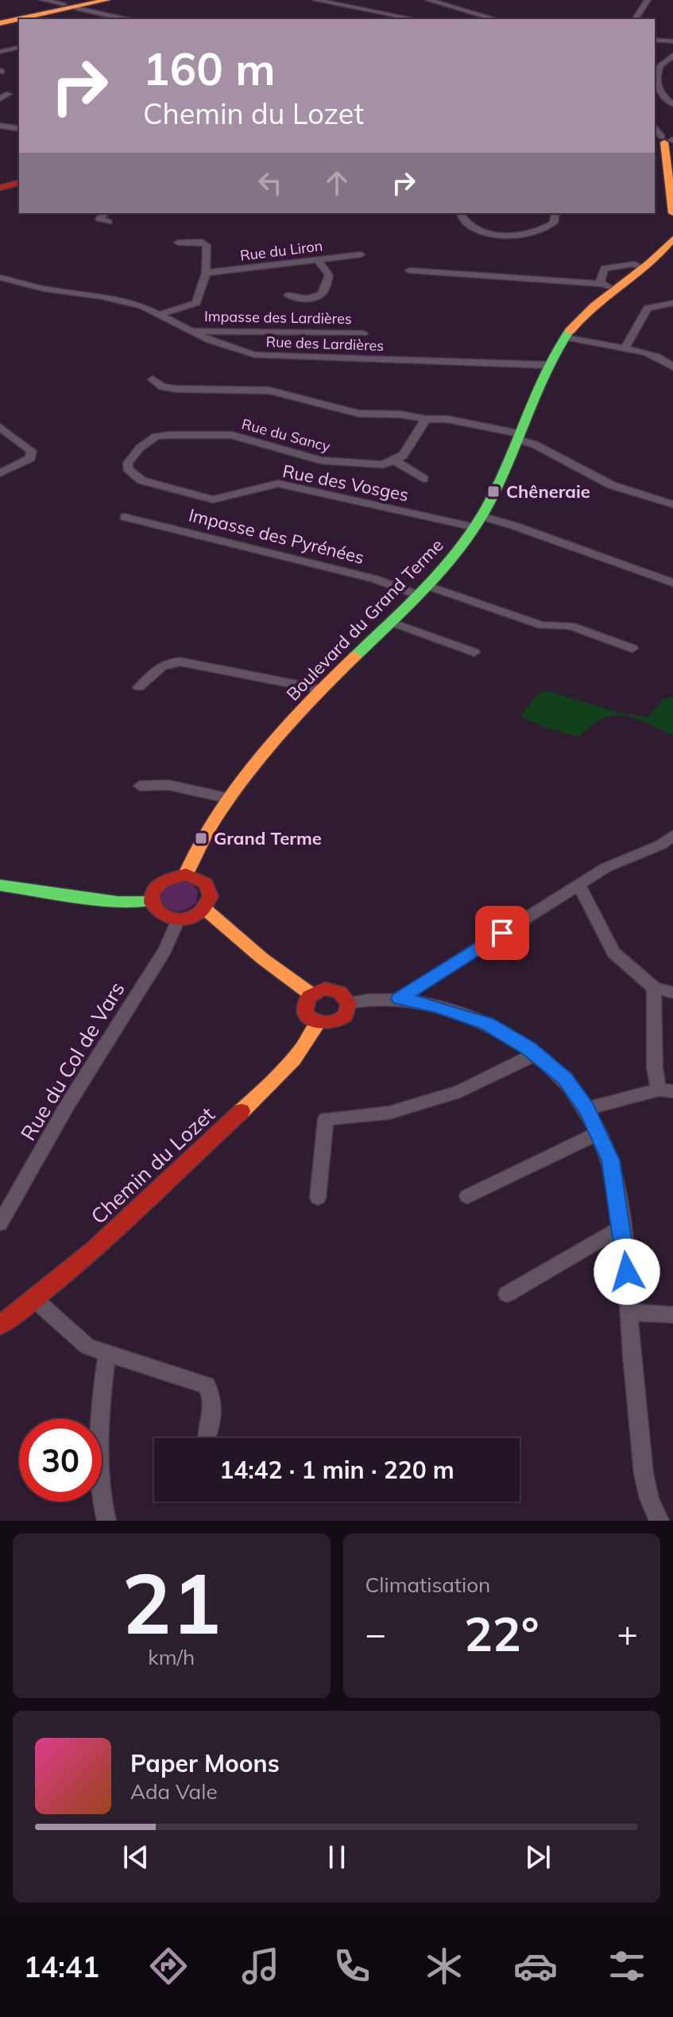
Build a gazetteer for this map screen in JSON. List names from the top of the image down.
{
  "streets": {
    "street": [
      "Rue du Liron",
      "Impasse des Lardières",
      "Rue des Lardières",
      "Rue du Sancy",
      "Rue des Vosges",
      "Impasse des Pyrénées",
      "Boulevard du Grand Terme",
      "Rue du Col de Vars",
      "Chemin du Lozet"
    ]
  },
  "crossings": [
    ["Impasse des Lardières", "Rue des Lardières"],
    ["Rue des Lardières", "Boulevard du Grand Terme"],
    ["Rue du Sancy", "Rue des Vosges"],
    ["Rue des Vosges", "Boulevard du Grand Terme"],
    ["Impasse des Pyrénées", "Boulevard du Grand Terme"],
    ["Boulevard du Grand Terme", "Rue du Col de Vars"]
  ],
  "places": {
    "transit": ["Chêneraie", "Grand Terme"]
  },
  "page": {
    "turn": ["160 m", "Chemin du Lozet"],
    "limit": "30",
    "trip": "14:42 · 1 min · 220 m",
    "tile": [
      ["21", "km/h"],
      "Climatisation"
    ],
    "heat": ["−", "22°", "+"],
    "song": ["Paper Moons", "Ada Vale"],
    "tabs": "14:41"
  }
}
